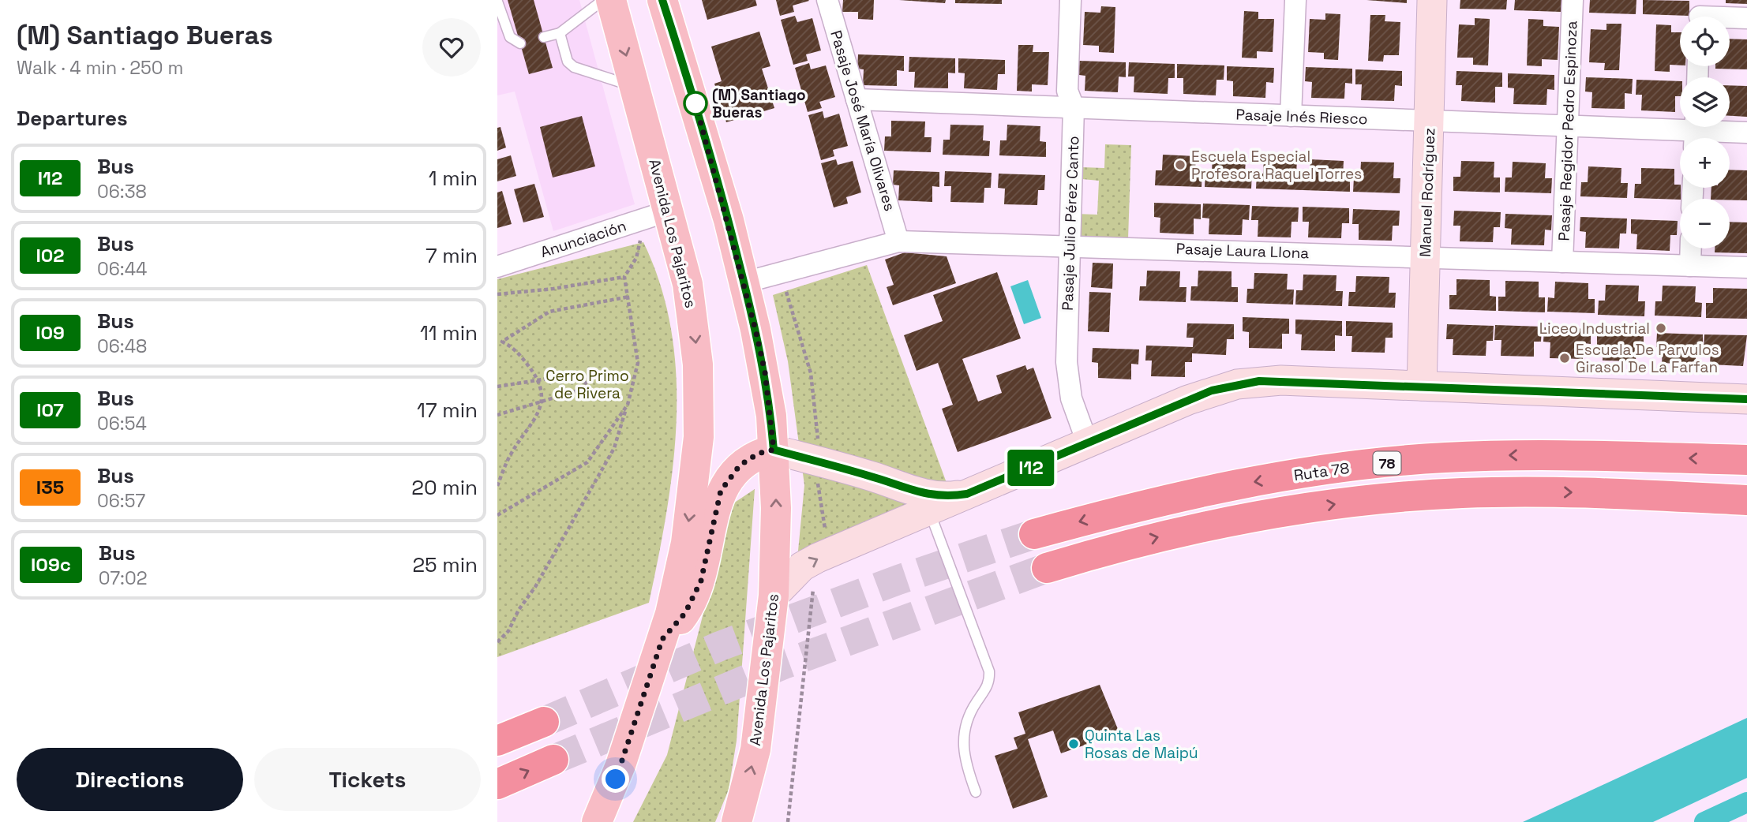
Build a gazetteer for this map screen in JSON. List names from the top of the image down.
{
  "streets": {
    "highway": ["78", "Ruta 78"],
    "main road": ["Avenida Los Pajaritos"],
    "street": [
      "Pasaje Inés Riesco",
      "Pasaje José María Olivares",
      "Pasaje Regidor Pedro Espinoza",
      "Manuel Rodríguez",
      "Pasaje Julio Pérez Canto",
      "Anunciación",
      "Pasaje Laura Llona"
    ]
  },
  "crossings": [
    ["Pasaje Inés Riesco", "Pasaje José María Olivares"],
    ["Pasaje Inés Riesco", "Pasaje Regidor Pedro Espinoza"],
    ["Pasaje Inés Riesco", "Manuel Rodríguez"],
    ["Pasaje Inés Riesco", "Pasaje Julio Pérez Canto"],
    ["Pasaje José María Olivares", "Pasaje Laura Llona"],
    ["Pasaje Regidor Pedro Espinoza", "Pasaje Laura Llona"],
    ["Manuel Rodríguez", "Pasaje Laura Llona"],
    ["Pasaje Julio Pérez Canto", "Pasaje Laura Llona"],
    ["Avenida Los Pajaritos", "Anunciación"],
    ["Avenida Los Pajaritos", "Pasaje Laura Llona"]
  ],
  "parks": ["Cerro Primo de Rivera"],
  "places": [
    "(M) Santiago Bueras",
    "Escuela Especial Profesora Raquel Torres",
    "Liceo Industrial",
    "Escuela De Parvulos Girasol De La Farfan",
    "Quinta Las Rosas de Maipú"
  ],
  "lines": ["bus line I12"],
  "page": {
    "heading": [
      ["(M) Santiago Bueras", "Walk · 4 min · 250 m"],
      "Departures"
    ],
    "on_map": "I12",
    "map_buttons": ["+", "−"],
    "list": [
      {
        "mark": "I12",
        "name": "Bus",
        "note": "06:38",
        "value": "1 min"
      },
      {
        "mark": "I02",
        "name": "Bus",
        "note": "06:44",
        "value": "7 min"
      },
      {
        "mark": "I09",
        "name": "Bus",
        "note": "06:48",
        "value": "11 min"
      },
      {
        "mark": "I07",
        "name": "Bus",
        "note": "06:54",
        "value": "17 min"
      },
      {
        "mark": "I35",
        "name": "Bus",
        "note": "06:57",
        "value": "20 min"
      },
      {
        "mark": "I09c",
        "name": "Bus",
        "note": "07:02",
        "value": "25 min"
      }
    ],
    "buttons": ["Directions", "Tickets"]
  }
}
